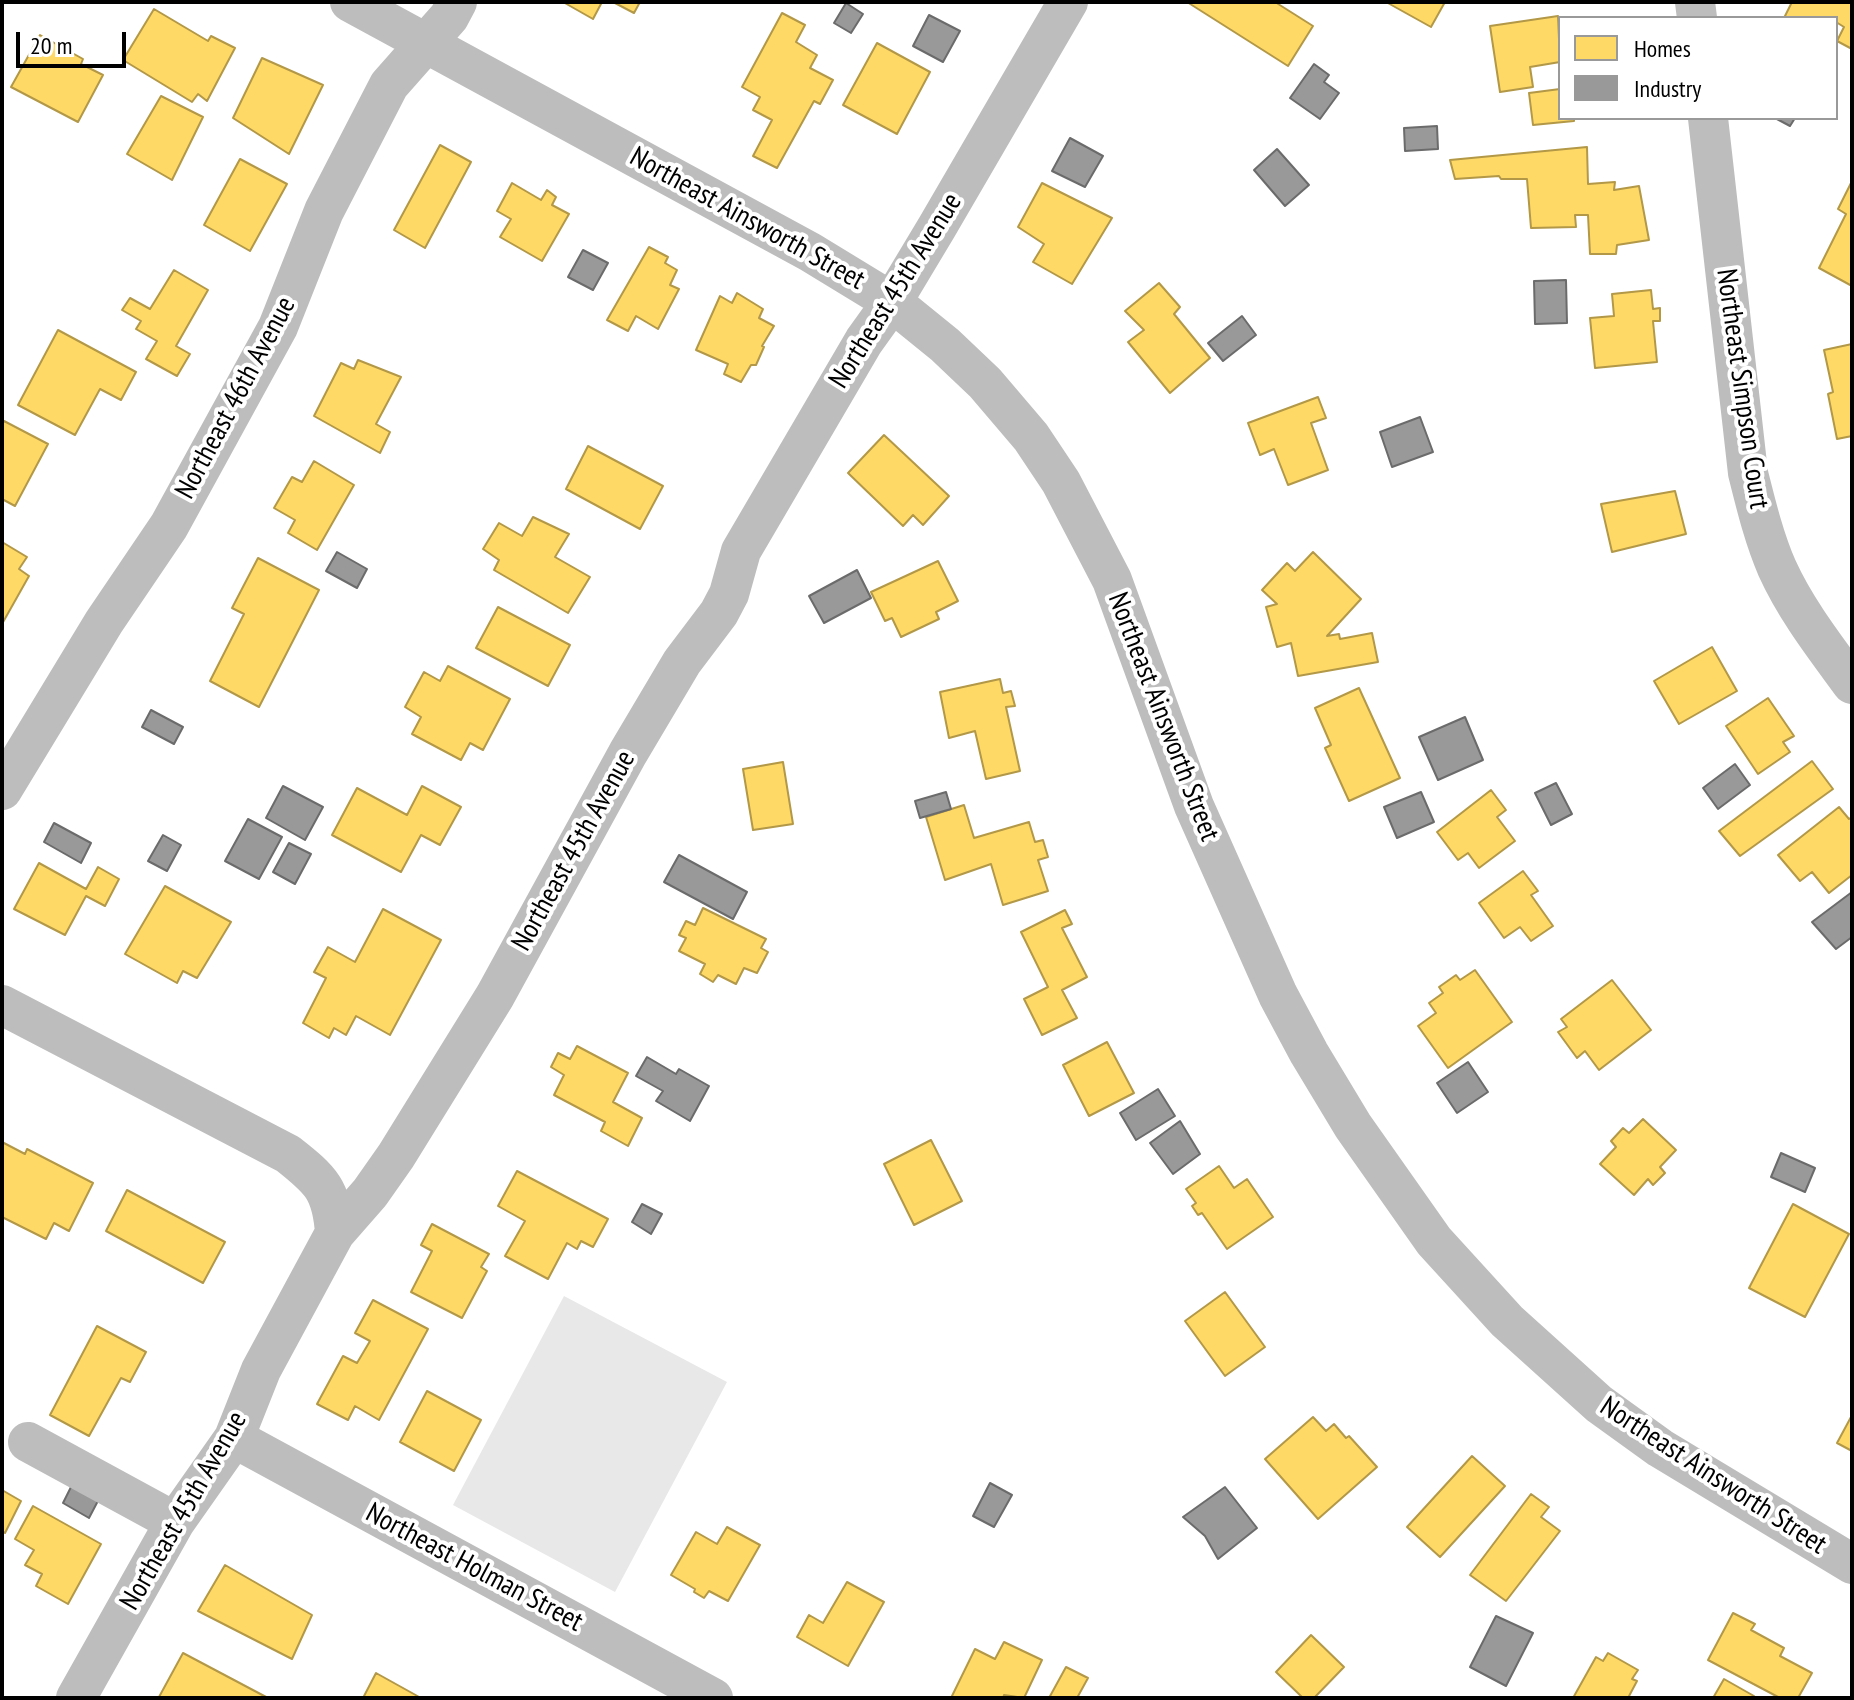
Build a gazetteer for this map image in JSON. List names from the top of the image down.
{
  "streets": {
    "street": [
      "Northeast Ainsworth Street",
      "Northeast 45th Avenue",
      "Northeast Simpson Court",
      "Northeast 46th Avenue",
      "Northeast Holman Street"
    ]
  },
  "crossings": [
    ["Northeast Ainsworth Street", "Northeast 45th Avenue"],
    ["Northeast Ainsworth Street", "Northeast 46th Avenue"],
    ["Northeast 45th Avenue", "Northeast Holman Street"]
  ],
  "legend": ["Homes", "Industry"],
  "scale_bar": "20 m"
}
